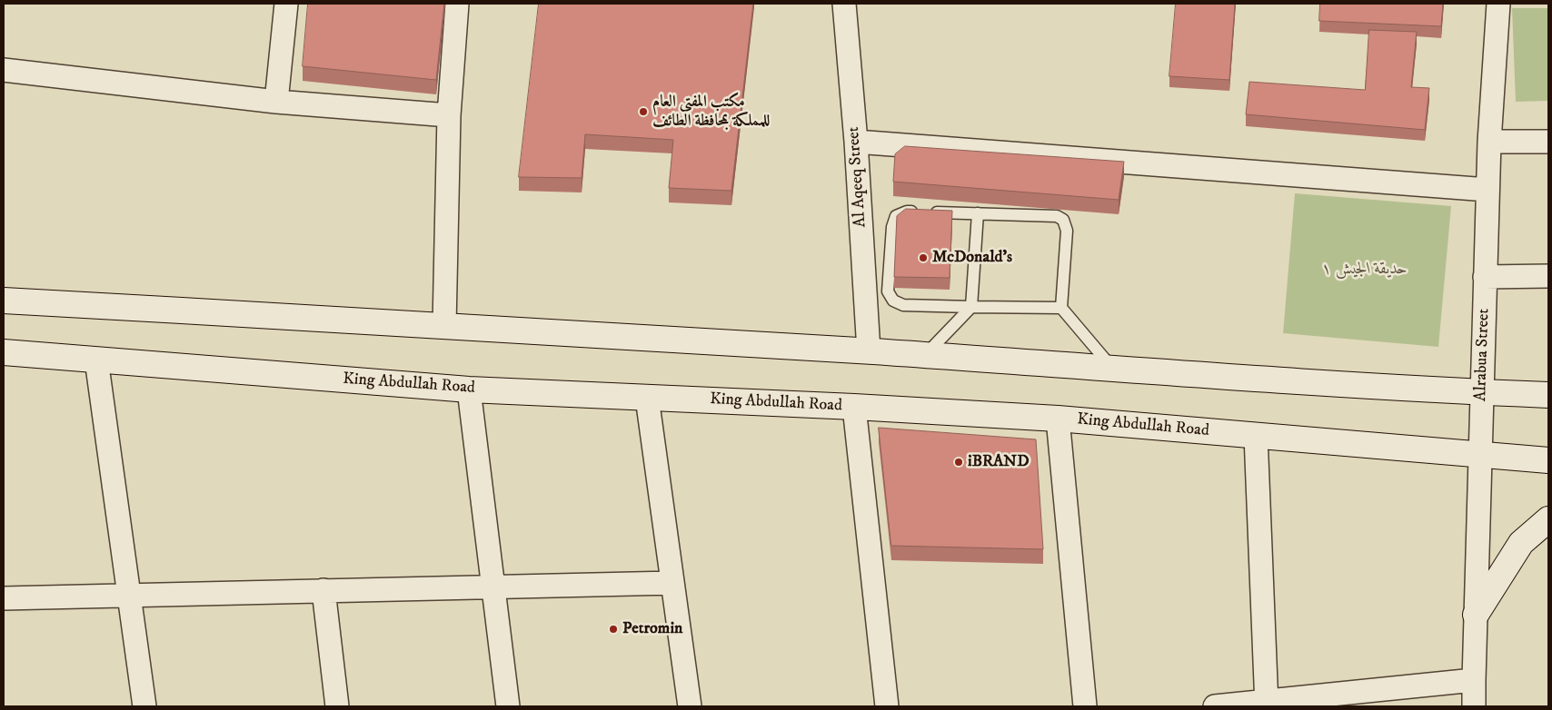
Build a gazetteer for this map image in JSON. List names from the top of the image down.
{
  "streets": {
    "main road": ["King Abdullah Road"],
    "street": ["Al Aqeeq Street", "Alrabua Street"]
  },
  "crossings": [
    ["Alrabua Street", "King Abdullah Road"]
  ],
  "parks": ["حديقة الجيش ١"],
  "places": [
    "مكتب المفتي العام للمملكة بمحافظة الطائف",
    "McDonald's",
    "iBRAND",
    "Petromin"
  ]
}
